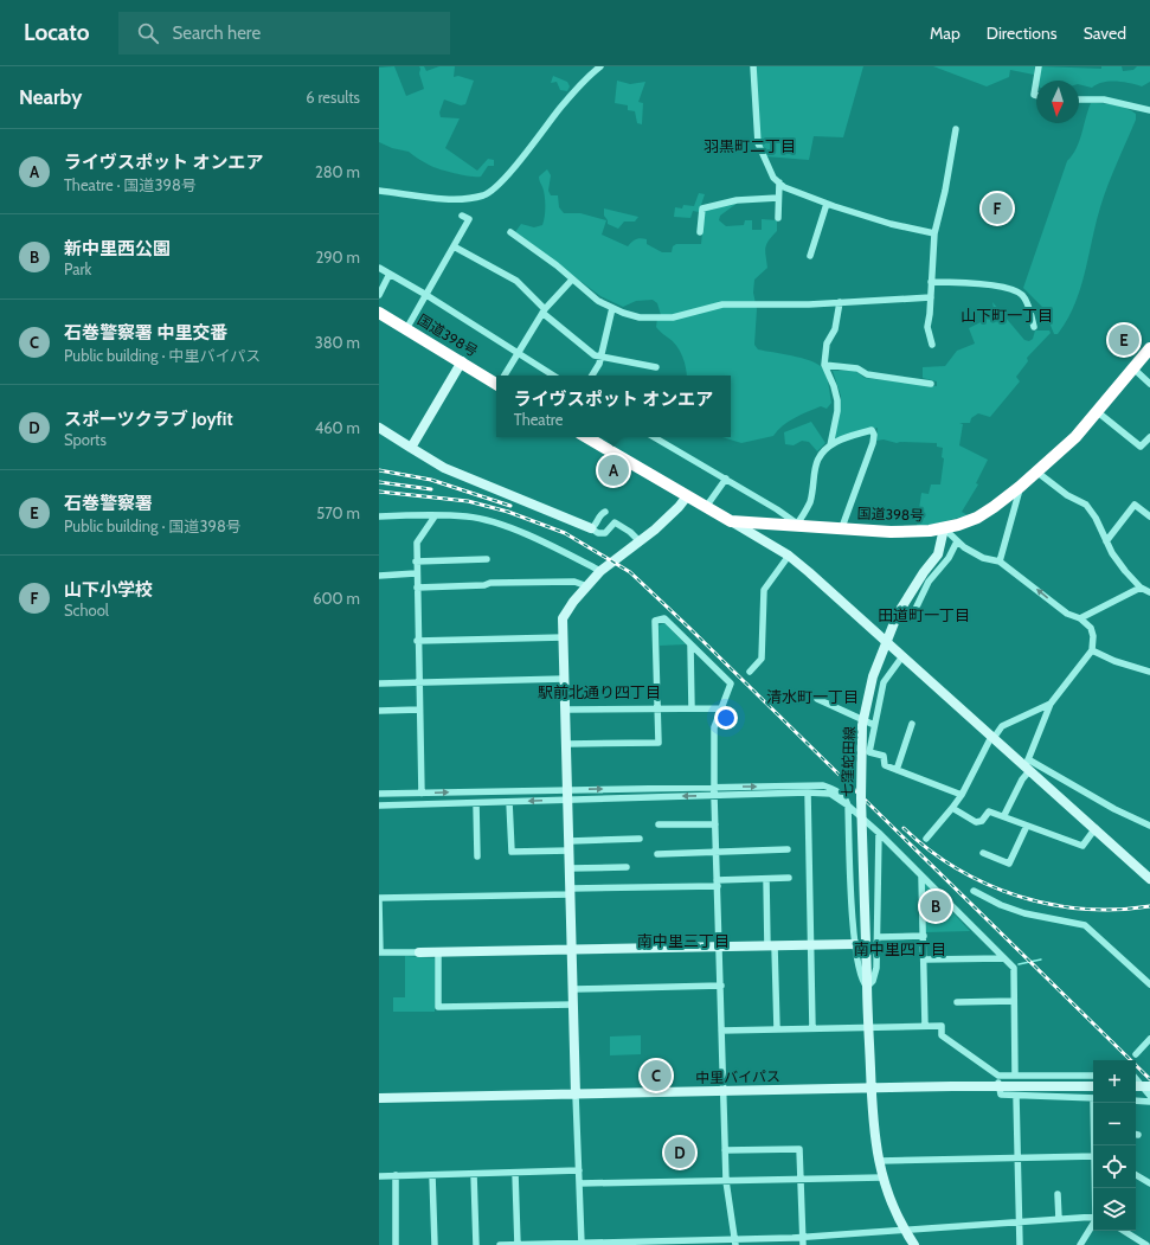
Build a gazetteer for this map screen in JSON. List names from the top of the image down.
{
  "streets": {
    "highway": ["国道398号"],
    "street": ["七窪蛇田線", "中里バイパス"]
  },
  "crossings": [
    ["国道398号", "七窪蛇田線"],
    ["七窪蛇田線", "中里バイパス"]
  ],
  "districts": [
    "羽黒町二丁目",
    "山下町一丁目",
    "田道町一丁目",
    "駅前北通り四丁目",
    "清水町一丁目",
    "南中里三丁目",
    "南中里四丁目"
  ],
  "north": "bottom",
  "page": {
    "header": "Locato",
    "search": "Search here",
    "nav": ["Map", "Directions", "Saved"],
    "heading": ["Nearby", "6 results"],
    "list": [
      {
        "mark": "A",
        "name": "ライヴスポット オンエア",
        "note": "Theatre · 国道398号",
        "value": "280 m"
      },
      {
        "mark": "B",
        "name": "新中里西公園",
        "note": "Park",
        "value": "290 m"
      },
      {
        "mark": "C",
        "name": "石巻警察署 中里交番",
        "note": "Public building · 中里バイパス",
        "value": "380 m"
      },
      {
        "mark": "D",
        "name": "スポーツクラブ Joyfit",
        "note": "Sports",
        "value": "460 m"
      },
      {
        "mark": "E",
        "name": "石巻警察署",
        "note": "Public building · 国道398号",
        "value": "570 m"
      },
      {
        "mark": "F",
        "name": "山下小学校",
        "note": "School",
        "value": "600 m"
      }
    ],
    "pins": [
      "F",
      "E",
      "A",
      "B",
      "C",
      "D"
    ],
    "popup": ["ライヴスポット オンエア", "Theatre"],
    "map_buttons": ["+", "−"]
  }
}
